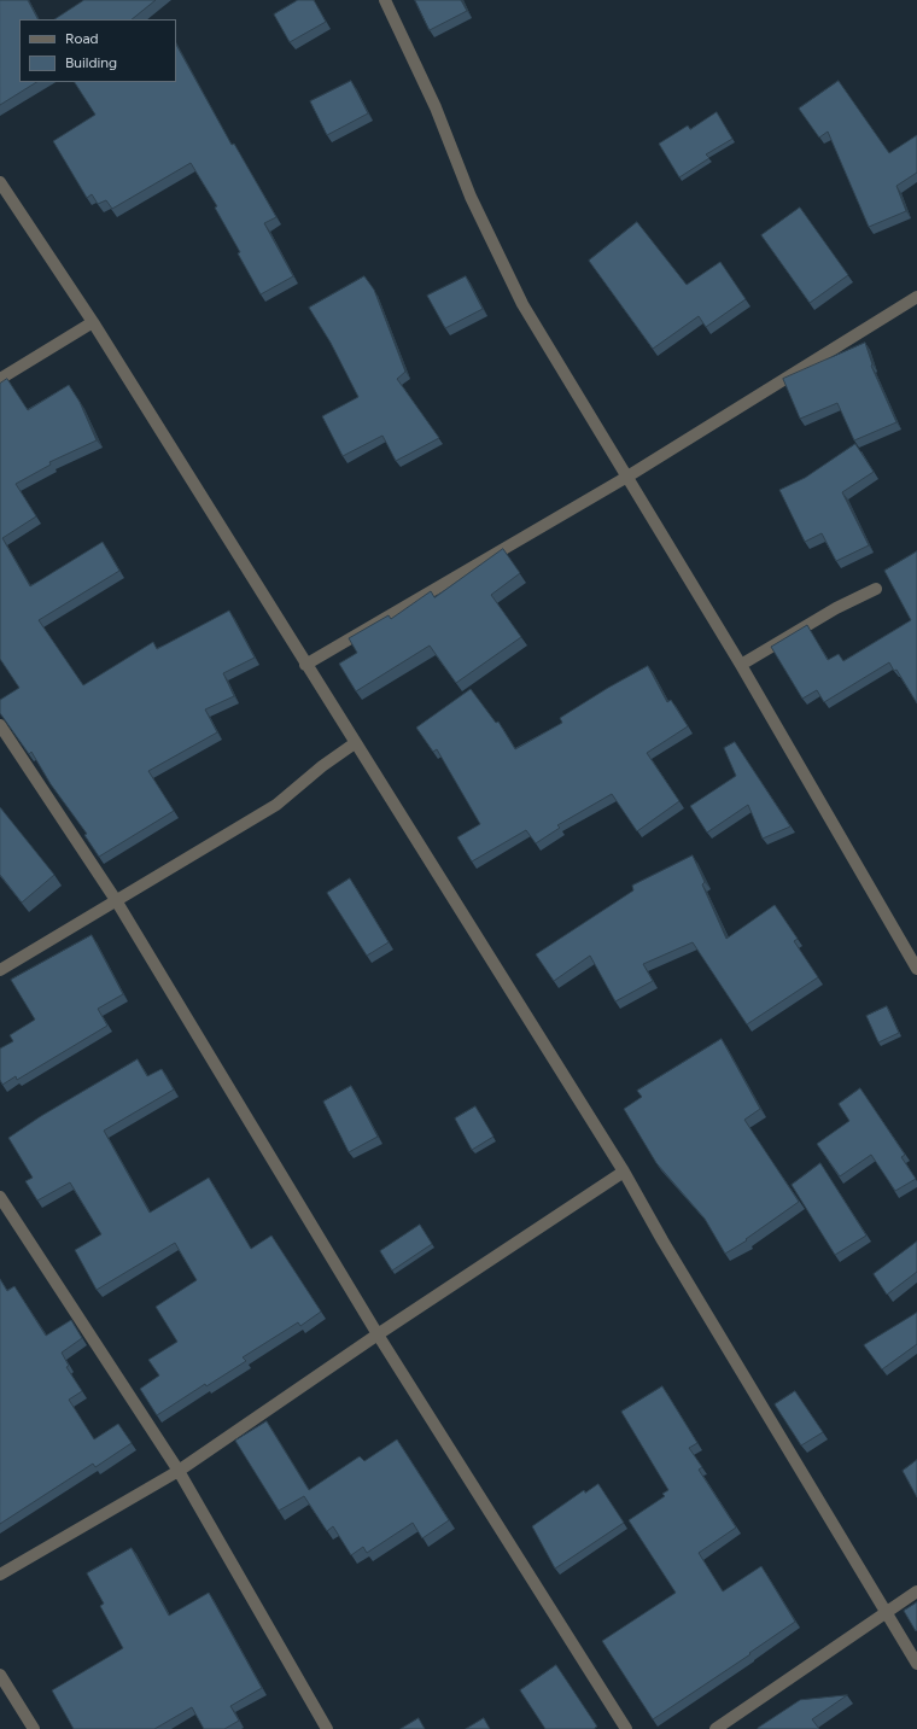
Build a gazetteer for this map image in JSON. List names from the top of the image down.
{
  "legend": ["Road", "Building"]
}
